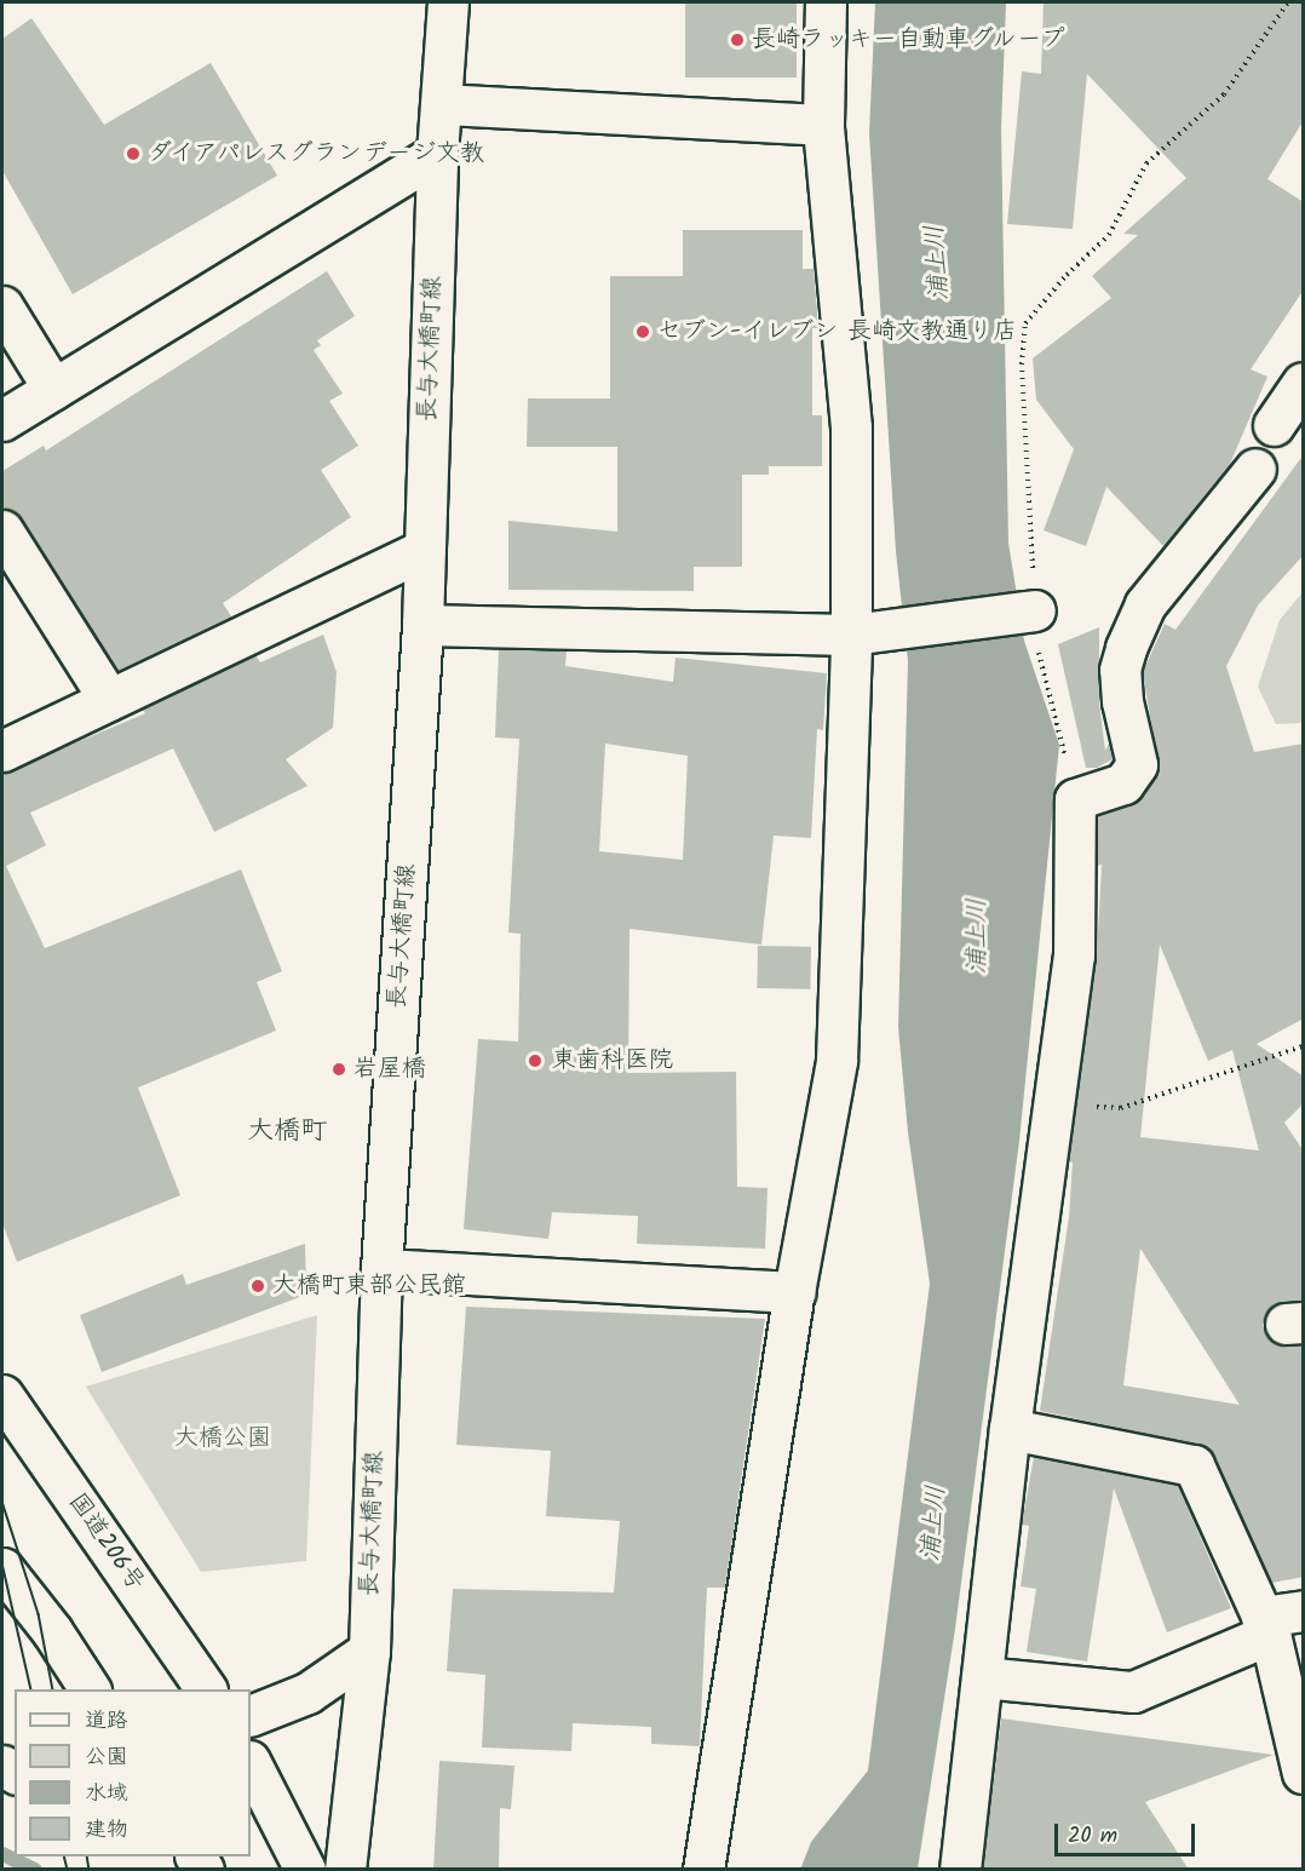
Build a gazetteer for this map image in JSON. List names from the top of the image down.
{
  "streets": {
    "main road": ["長与大橋町線", "国道206号"]
  },
  "districts": ["大橋町"],
  "water": ["浦上川"],
  "parks": ["大橋公園"],
  "places": [
    "長崎ラッキー自動車グループ",
    "ダイアパレスグランデージ文教",
    "セブン-イレブン 長崎文教通り店",
    "東歯科医院",
    "岩屋橋",
    "大橋町東部公民館"
  ],
  "legend": [
    "道路",
    "公園",
    "水域",
    "建物"
  ],
  "scale_bar": "20 m"
}
